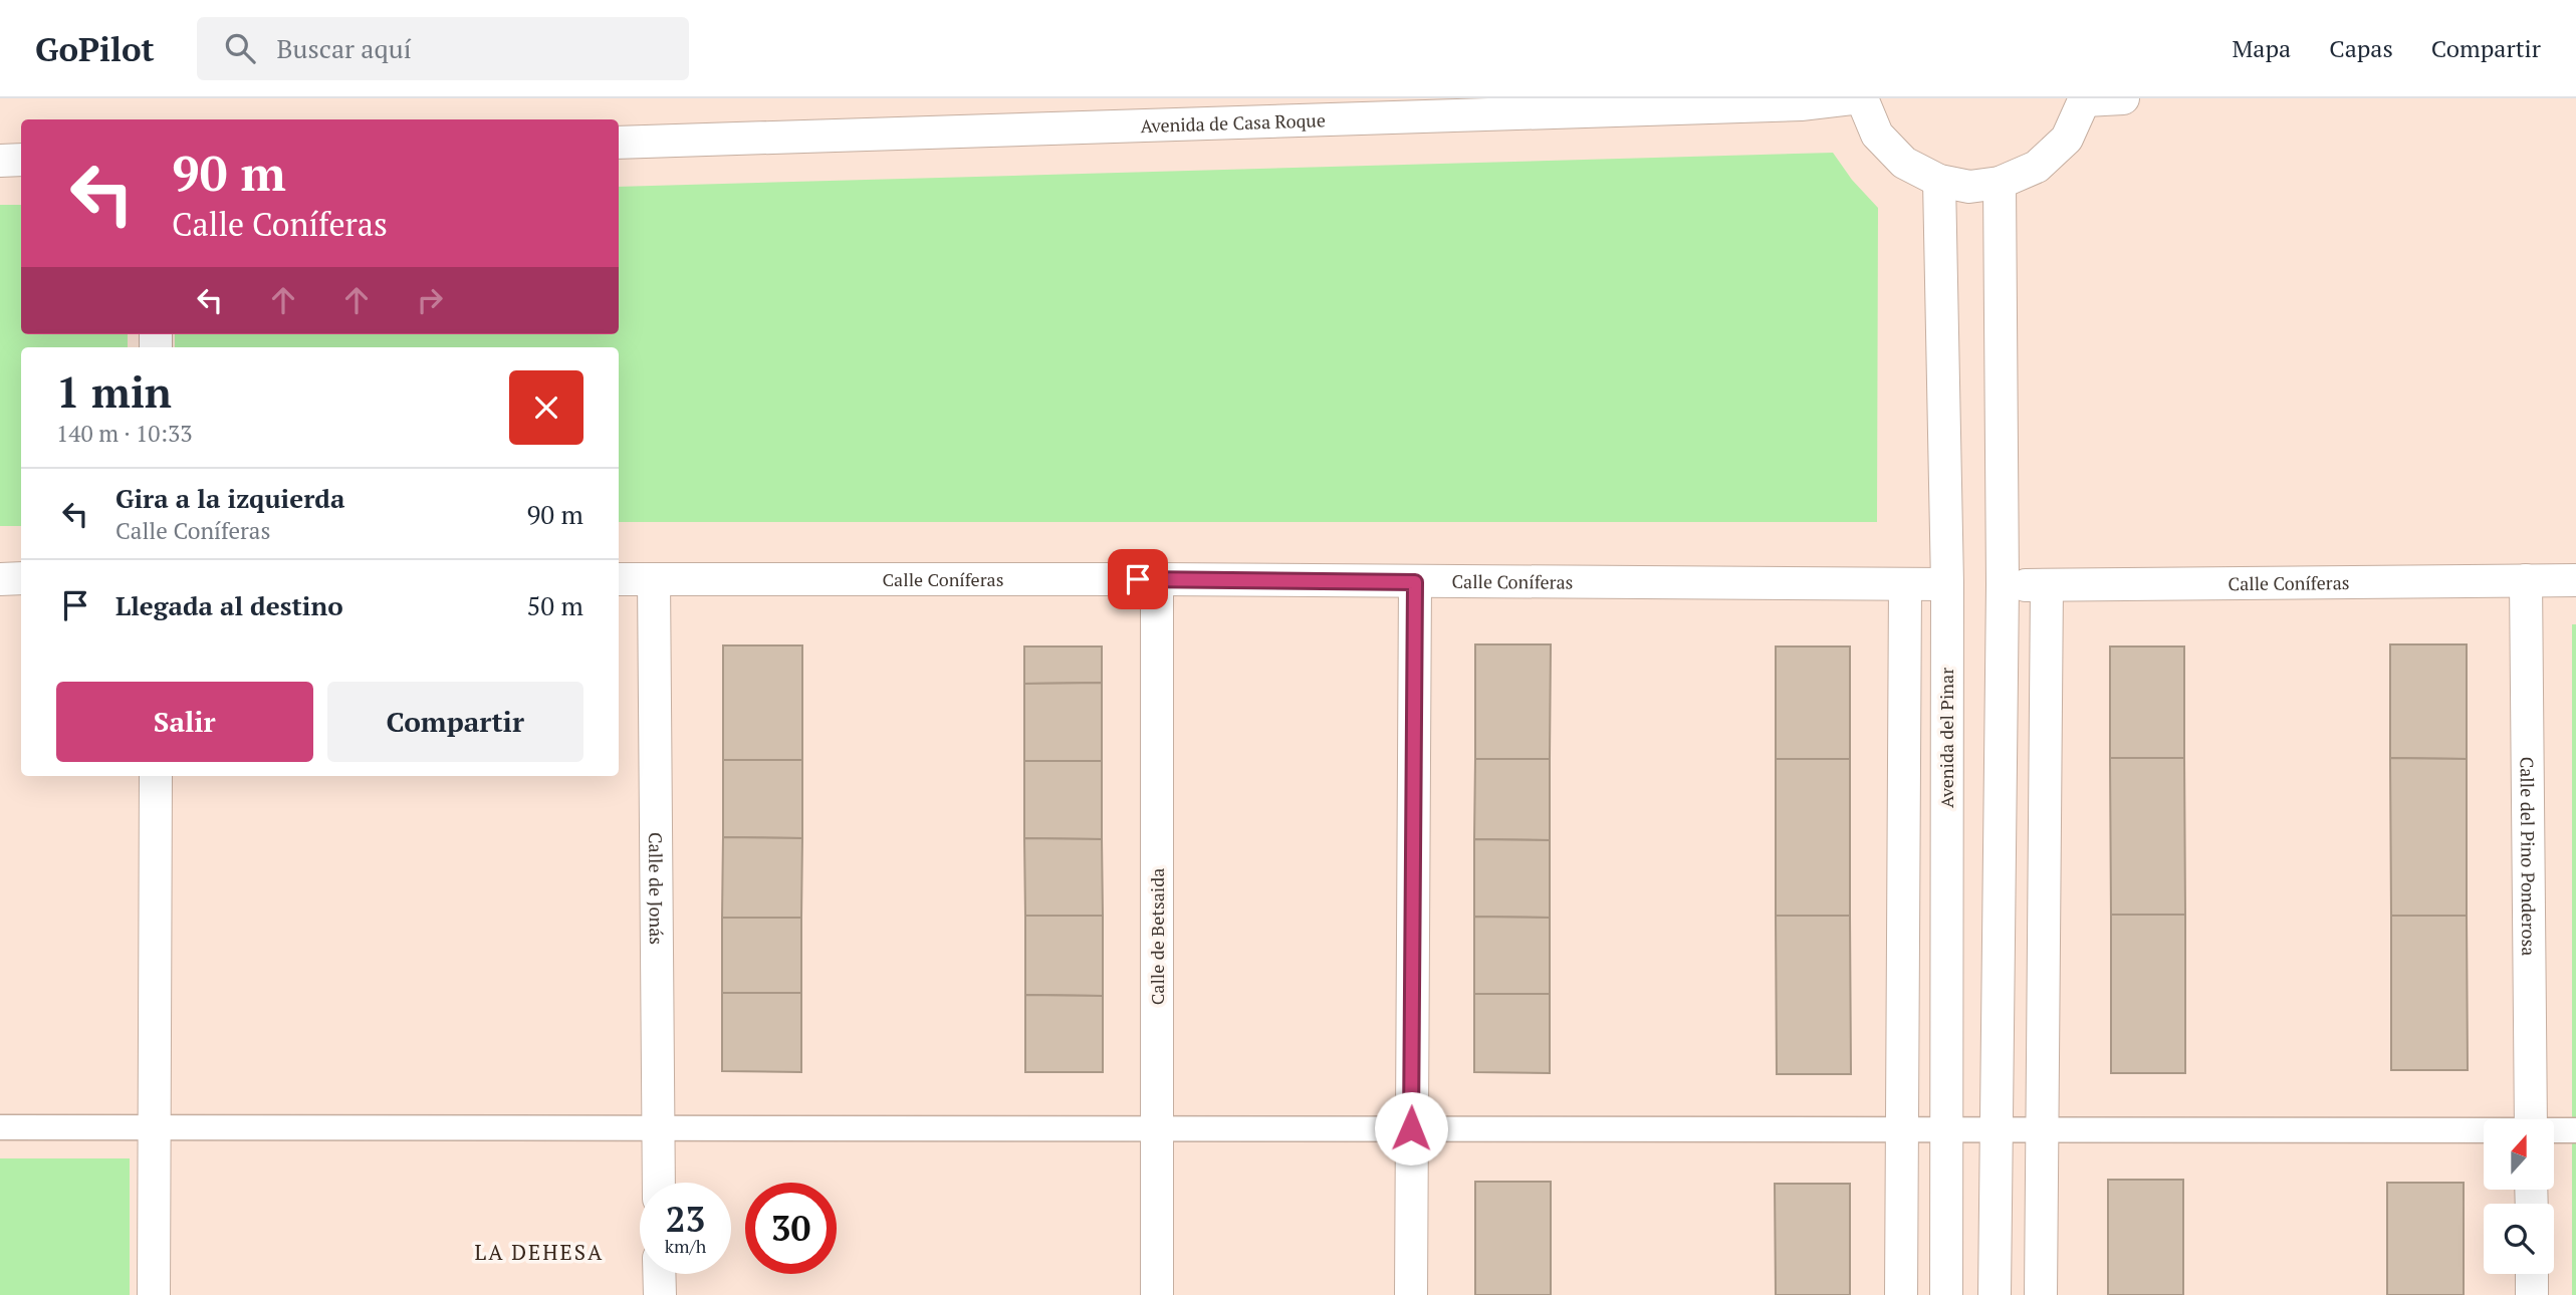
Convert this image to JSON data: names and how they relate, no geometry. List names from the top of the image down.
{
  "streets": {
    "street": [
      "Avenida de Casa Roque",
      "Calle Coníferas",
      "Avenida del Pinar",
      "Calle del Pino Ponderosa",
      "Calle de Jonás",
      "Calle de Betsaida"
    ]
  },
  "crossings": [
    ["Calle Coníferas", "Avenida del Pinar"],
    ["Calle Coníferas", "Calle del Pino Ponderosa"],
    ["Calle Coníferas", "Calle de Jonás"],
    ["Calle Coníferas", "Calle de Betsaida"]
  ],
  "districts": ["LA DEHESA"],
  "north": "top",
  "page": {
    "header": "GoPilot",
    "search": "Buscar aquí",
    "nav": ["Mapa", "Capas", "Compartir"],
    "turn": ["90 m", "Calle Coníferas"],
    "heading": ["1 min", "140 m · 10:33"],
    "list": [
      {
        "name": "Gira a la izquierda",
        "note": "Calle Coníferas",
        "value": "90 m"
      },
      {
        "name": "Llegada al destino",
        "value": "50 m"
      }
    ],
    "buttons": ["Salir", "Compartir"],
    "speed": "23 km/h",
    "limit": "30"
  }
}
